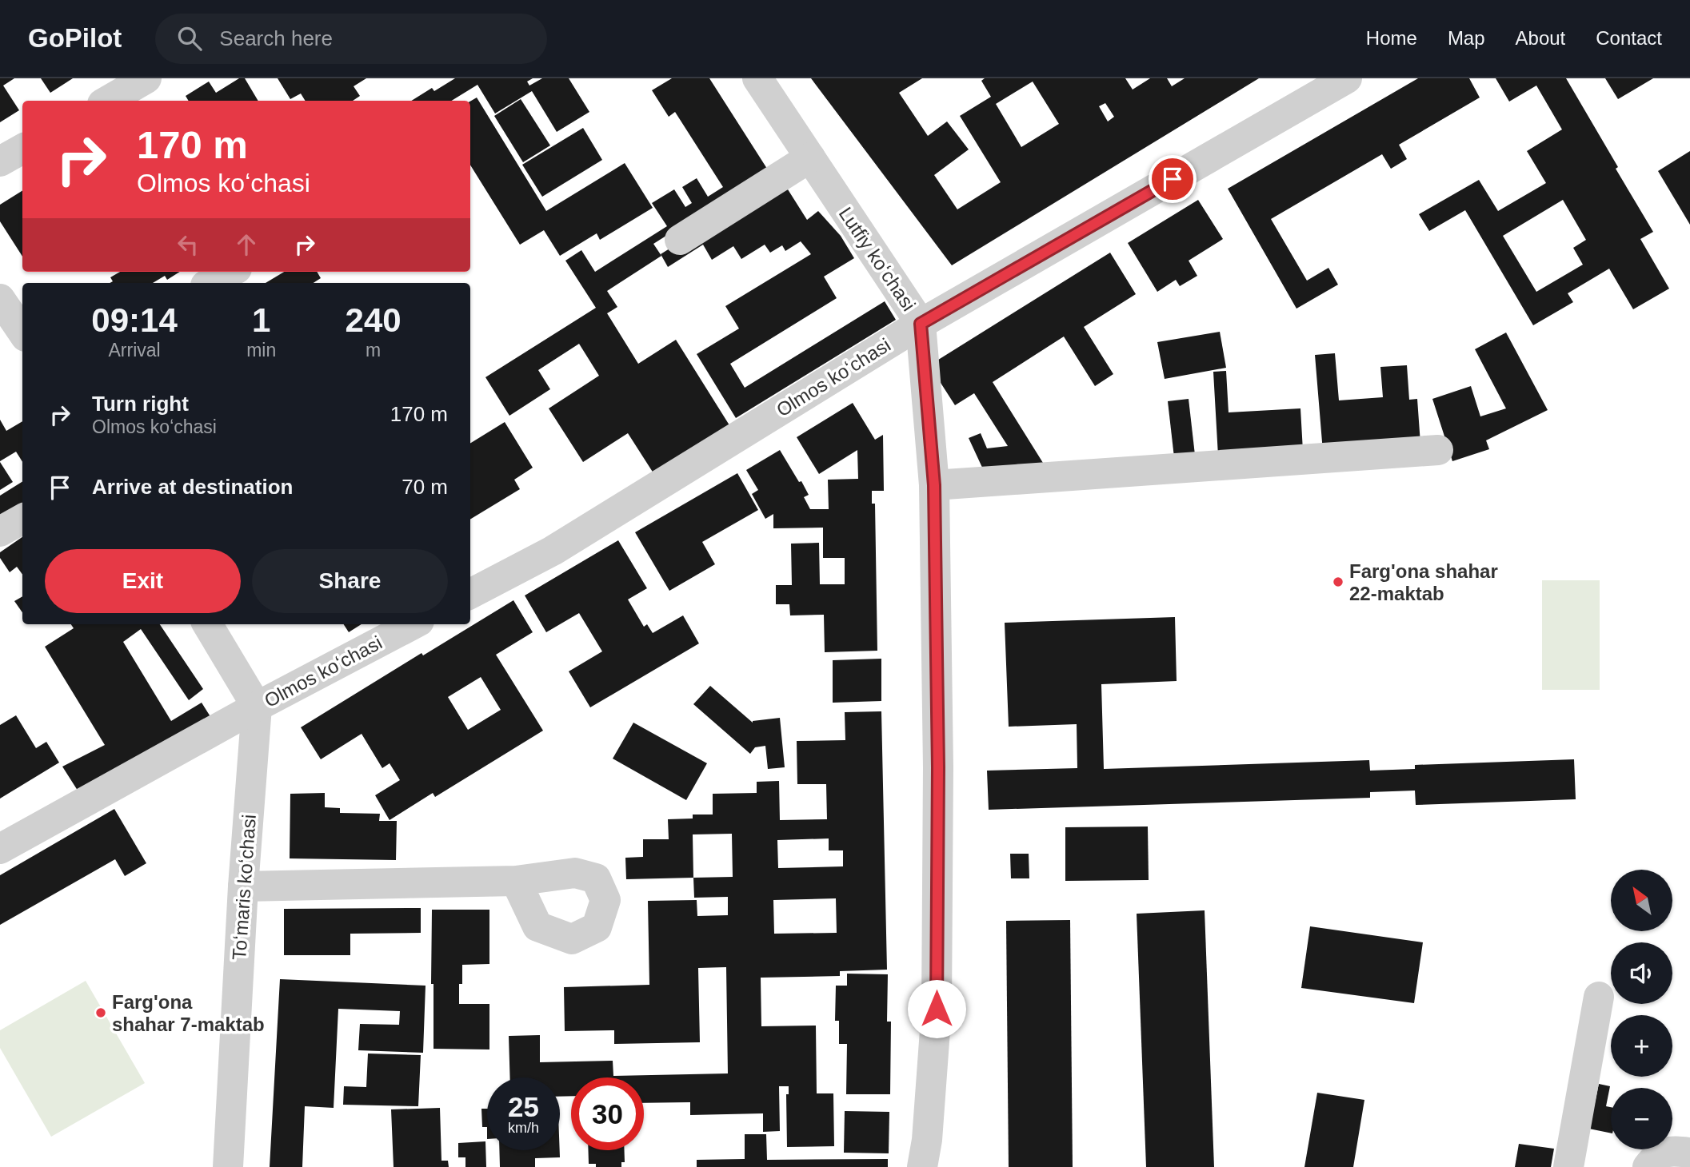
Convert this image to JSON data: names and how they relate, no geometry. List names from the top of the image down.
{
  "streets": {
    "street": ["Lutfiy koʻchasi", "Olmos koʻchasi", "Toʻmaris koʻchasi"]
  },
  "crossings": [
    ["Lutfiy koʻchasi", "Olmos koʻchasi"],
    ["Olmos koʻchasi", "Toʻmaris koʻchasi"]
  ],
  "places": ["Farg'ona shahar 22-maktab", "Farg'ona shahar 7-maktab"],
  "north": "top left",
  "page": {
    "header": "GoPilot",
    "search": "Search here",
    "nav": [
      "Home",
      "Map",
      "About",
      "Contact"
    ],
    "turn": ["170 m", "Olmos koʻchasi"],
    "eta": [
      "09:14",
      "Arrival",
      "1",
      "min",
      "240",
      "m"
    ],
    "list": [
      {
        "name": "Turn right",
        "note": "Olmos koʻchasi",
        "value": "170 m"
      },
      {
        "name": "Arrive at destination",
        "value": "70 m"
      }
    ],
    "buttons": ["Exit", "Share"],
    "map_buttons": ["+", "−"],
    "speed": "25 km/h",
    "limit": "30"
  }
}
